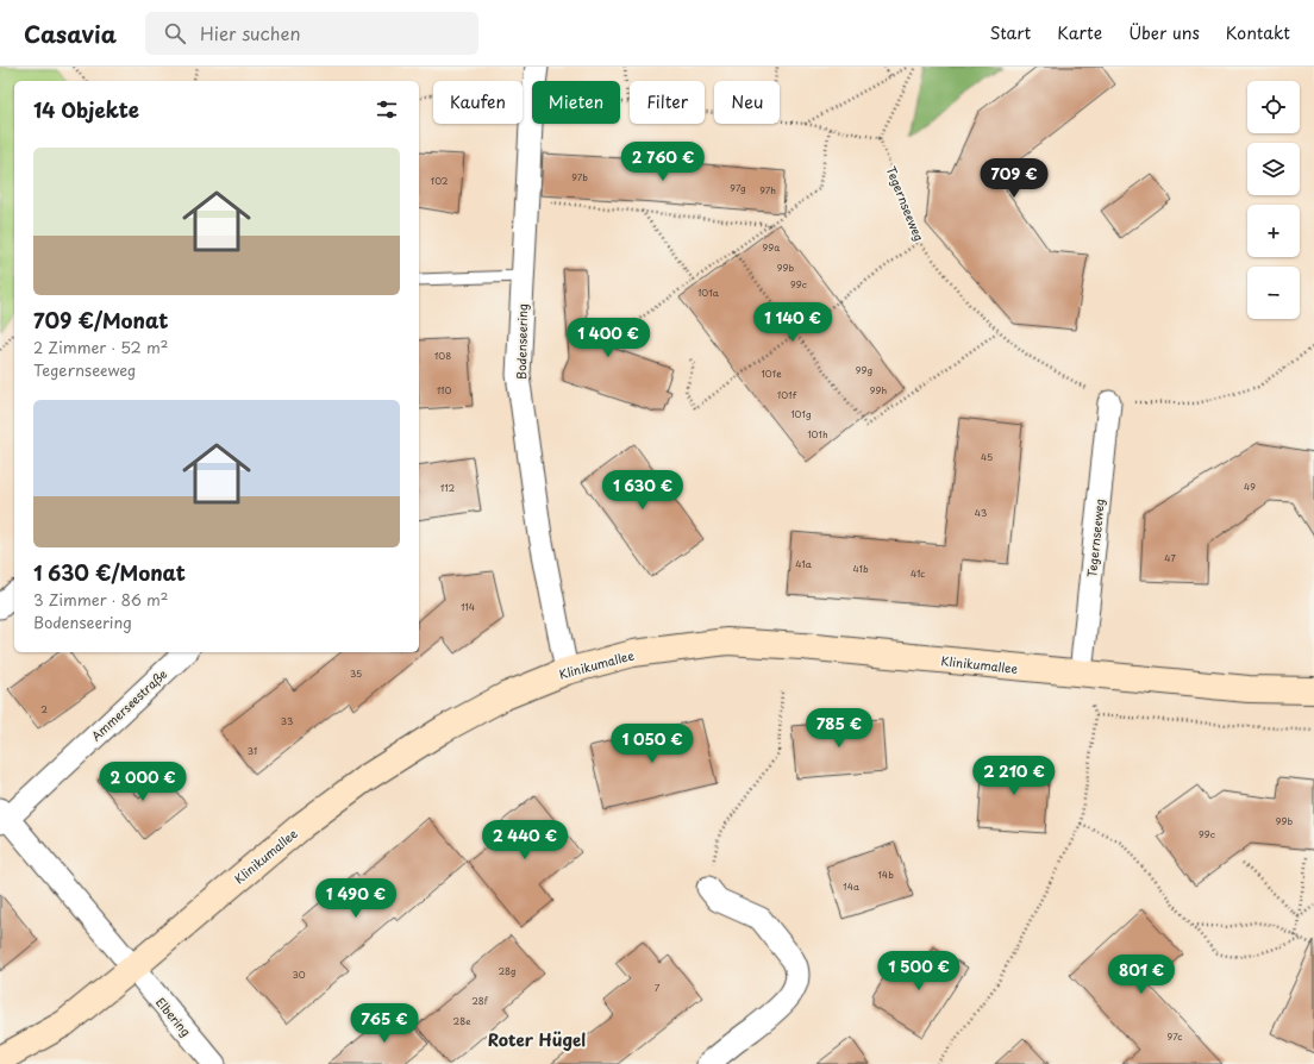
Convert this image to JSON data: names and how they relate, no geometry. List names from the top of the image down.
{
  "streets": {
    "street": [
      "Tegernseeweg",
      "Bodenseering",
      "Klinikumallee",
      "Ammerseestraße",
      "Elbering"
    ]
  },
  "crossings": [
    ["Tegernseeweg", "Klinikumallee"],
    ["Bodenseering", "Klinikumallee"],
    ["Klinikumallee", "Ammerseestraße"],
    ["Klinikumallee", "Elbering"],
    ["Ammerseestraße", "Elbering"]
  ],
  "districts": ["Roter Hügel"],
  "house_numbers": [
    "97b",
    "102",
    "97g",
    "97h",
    "99a",
    "99b",
    "99c",
    "101a",
    "108",
    "99g",
    "101e",
    "110",
    "99h",
    "101f",
    "101g",
    "101h",
    "45",
    "49",
    "112",
    "43",
    "47",
    "41a",
    "41b",
    "41c",
    "114",
    "35",
    "2",
    "33",
    "31",
    "99b",
    "99c",
    "14b",
    "14a",
    "28g",
    "30",
    "7",
    "28f",
    "28e",
    "97c"
  ],
  "page": {
    "header": "Casavia",
    "search": "Hier suchen",
    "nav": [
      "Start",
      "Karte",
      "Über uns",
      "Kontakt"
    ],
    "map_buttons": ["+", "−"],
    "chip": [
      "Kaufen",
      "Mieten",
      "Filter",
      "Neu"
    ],
    "heading": "14 Objekte",
    "list": [
      {
        "name": "709 €/Monat",
        "note": "2 Zimmer · 52 m² · Tegernseeweg"
      },
      {
        "name": "1 630 €/Monat",
        "note": "3 Zimmer · 86 m² · Bodenseering"
      }
    ],
    "price": [
      "2 760 €",
      "709 €",
      "1 140 €",
      "1 400 €",
      "1 630 €",
      "785 €",
      "1 050 €",
      "2 210 €",
      "2 000 €",
      "2 440 €",
      "1 490 €",
      "1 500 €",
      "801 €",
      "765 €"
    ]
  }
}
